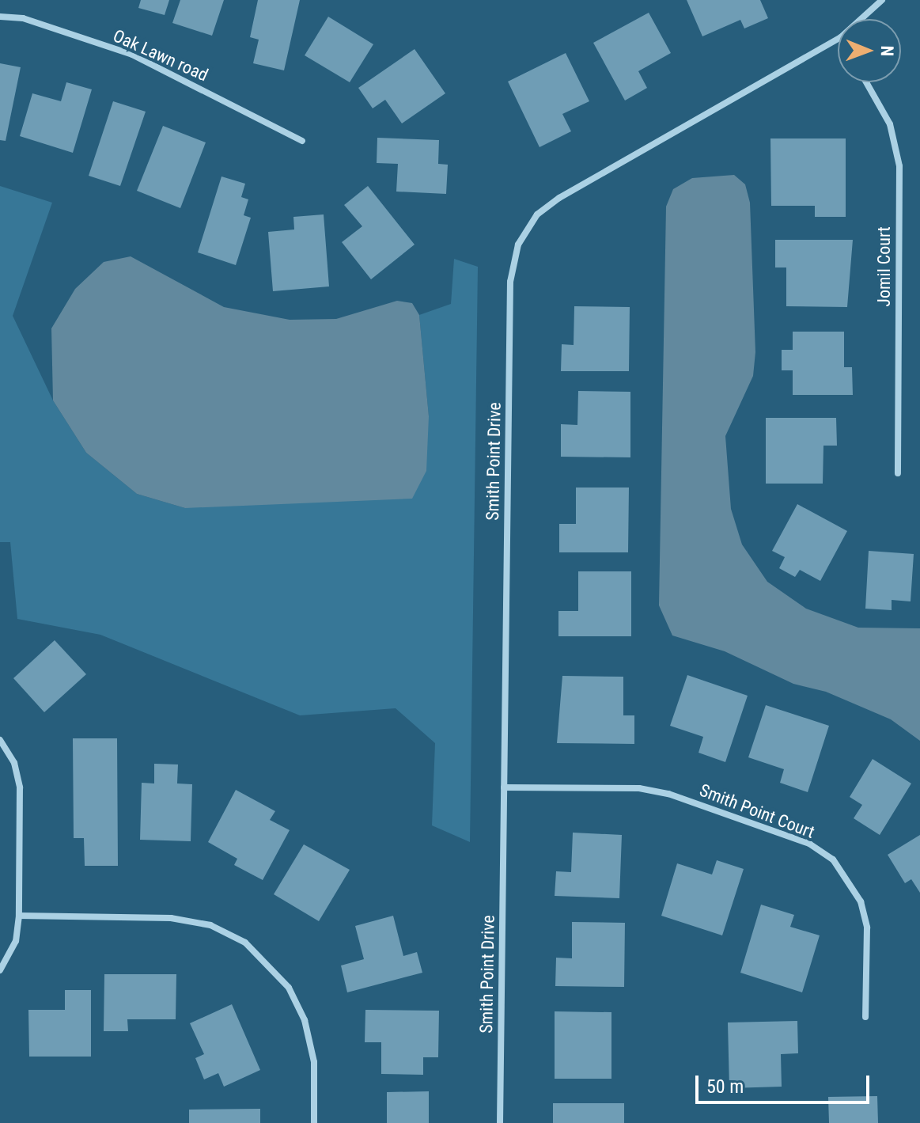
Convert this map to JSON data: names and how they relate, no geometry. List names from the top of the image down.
{
  "streets": {
    "street": [
      "Oak Lawn road",
      "Jomil Court",
      "Smith Point Drive",
      "Smith Point Court"
    ]
  },
  "crossings": [
    ["Smith Point Drive", "Smith Point Court"]
  ],
  "scale_bar": "50 m",
  "north": "right"
}
